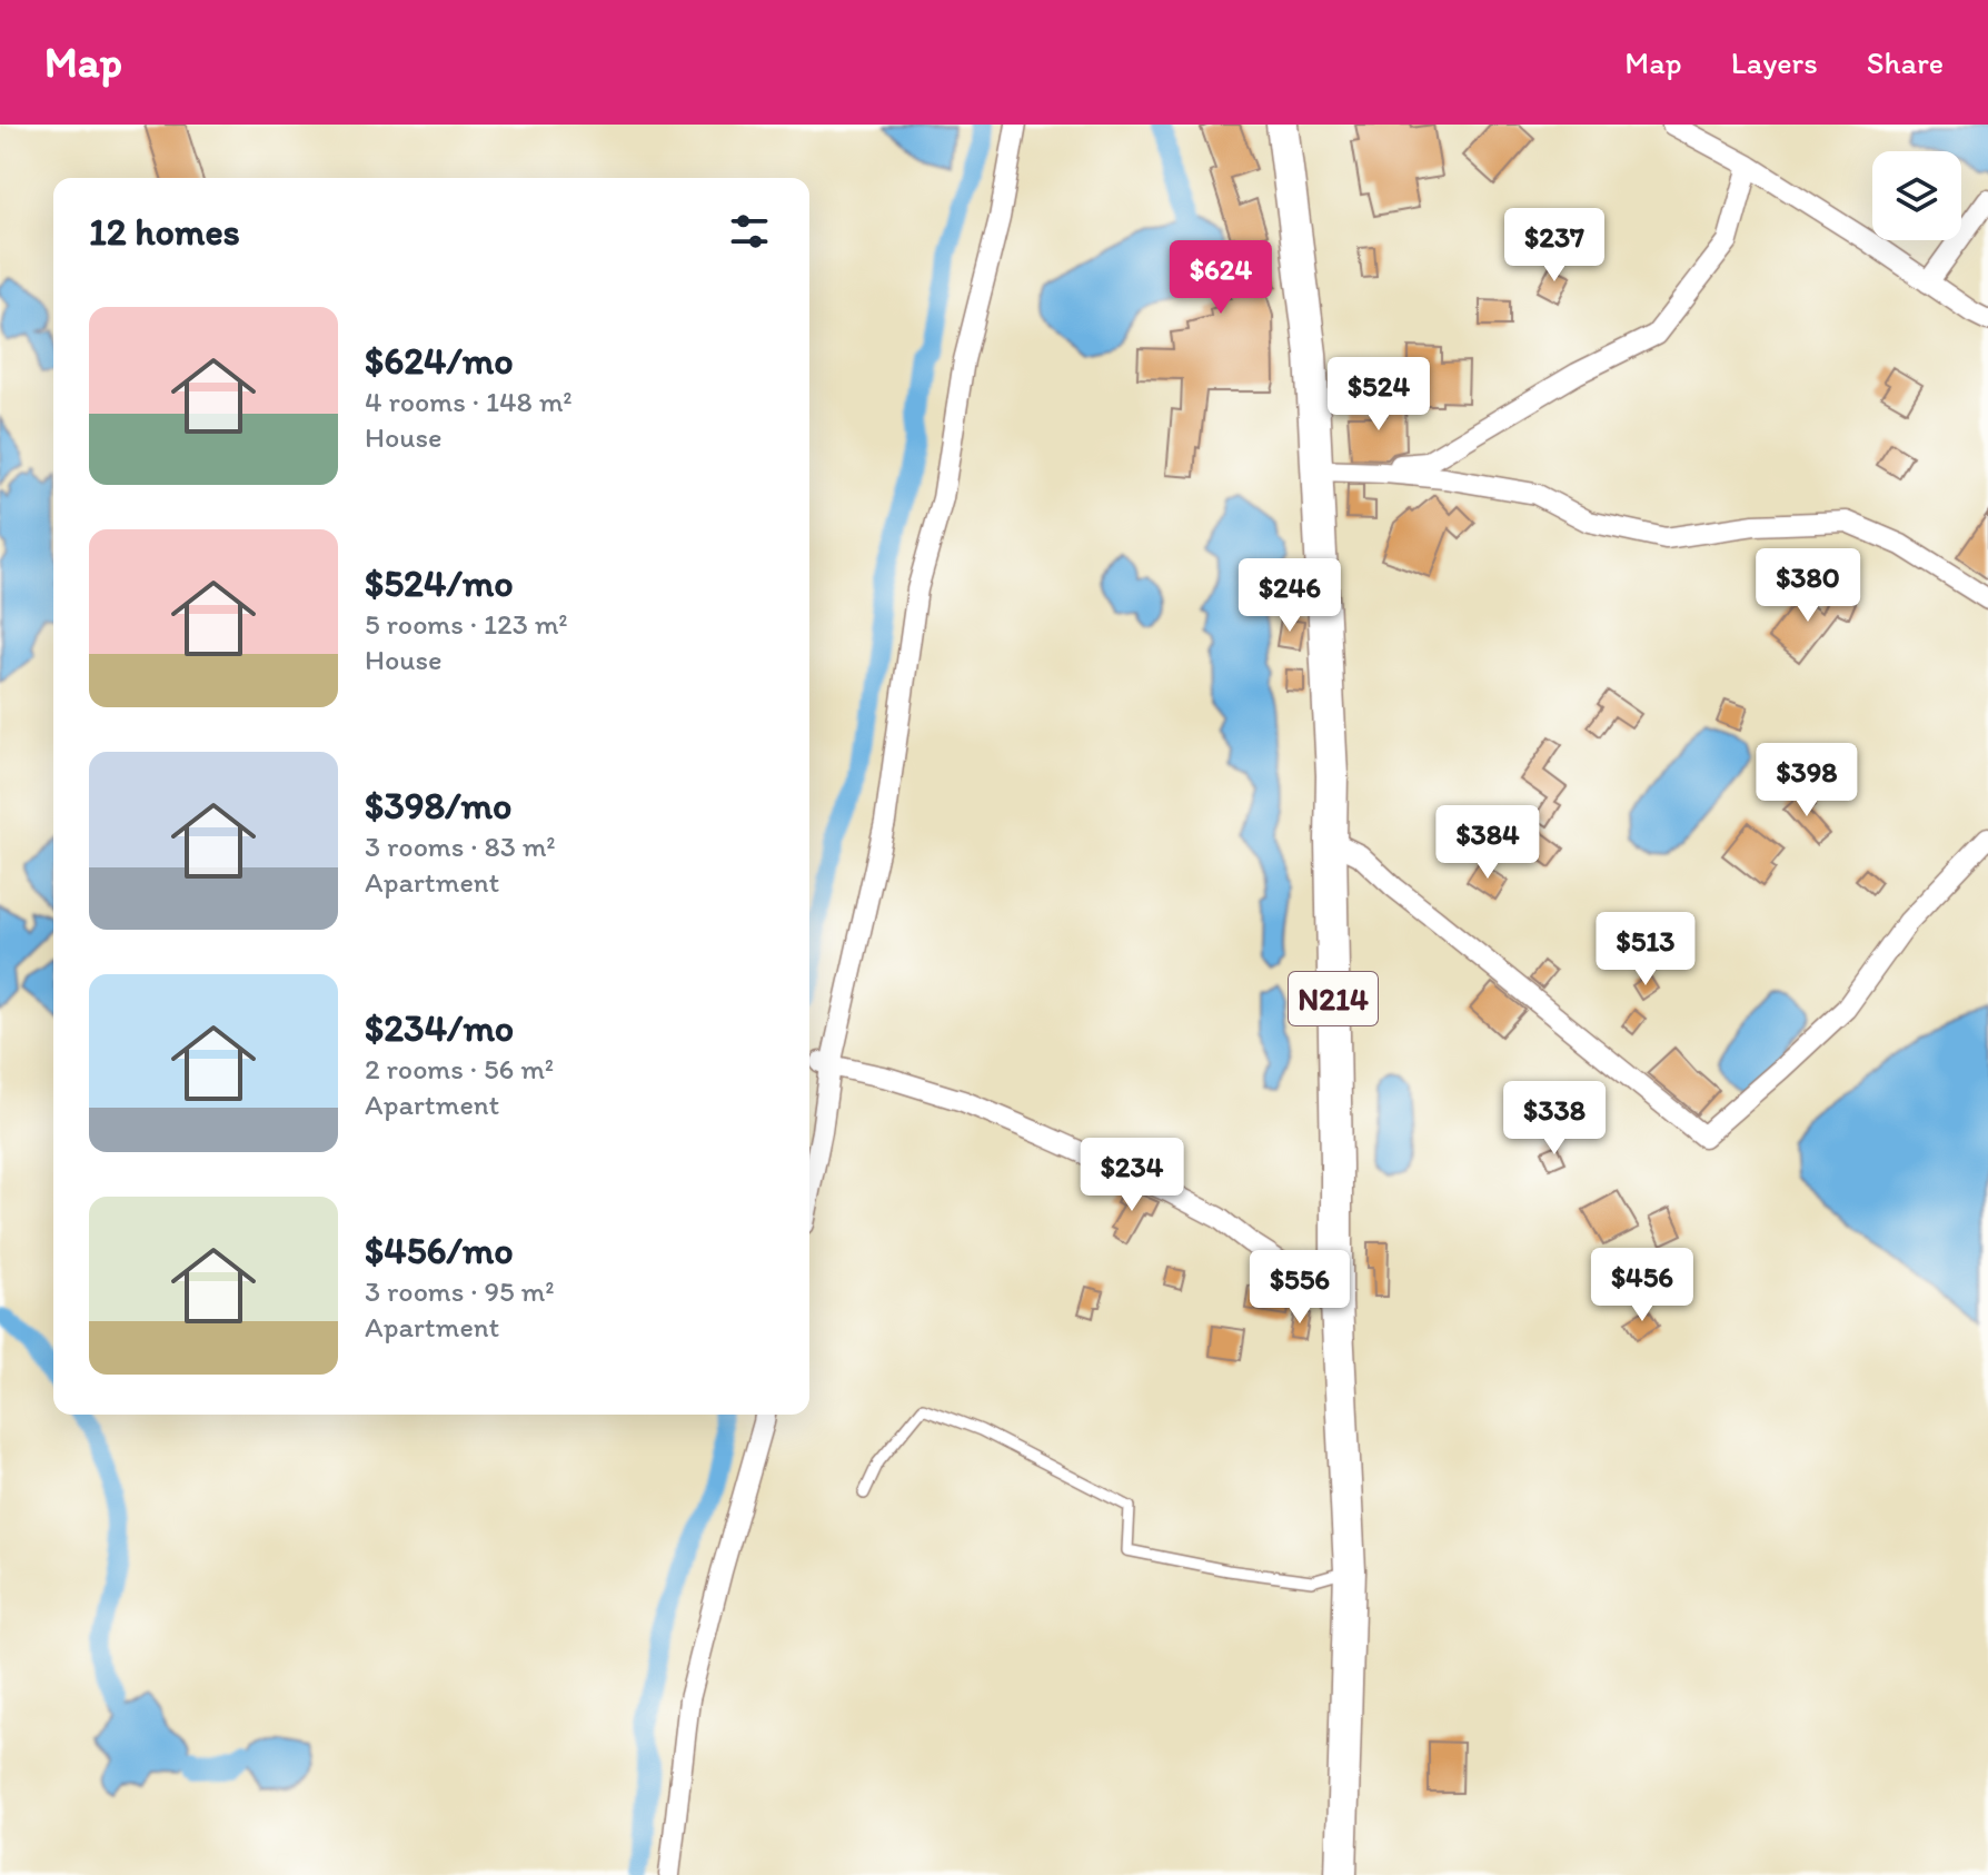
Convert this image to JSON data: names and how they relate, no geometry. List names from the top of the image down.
{
  "streets": {
    "highway": ["N214"]
  },
  "page": {
    "header": "Map",
    "nav": ["Map", "Layers", "Share"],
    "heading": "12 homes",
    "price": [
      "$237",
      "$624",
      "$524",
      "$380",
      "$246",
      "$398",
      "$384",
      "$513",
      "$338",
      "$234",
      "$456",
      "$556"
    ],
    "list": [
      {
        "name": "$624/mo",
        "note": "4 rooms · 148 m² · House"
      },
      {
        "name": "$524/mo",
        "note": "5 rooms · 123 m² · House"
      },
      {
        "name": "$398/mo",
        "note": "3 rooms · 83 m² · Apartment"
      },
      {
        "name": "$234/mo",
        "note": "2 rooms · 56 m² · Apartment"
      },
      {
        "name": "$456/mo",
        "note": "3 rooms · 95 m² · Apartment"
      }
    ]
  }
}
